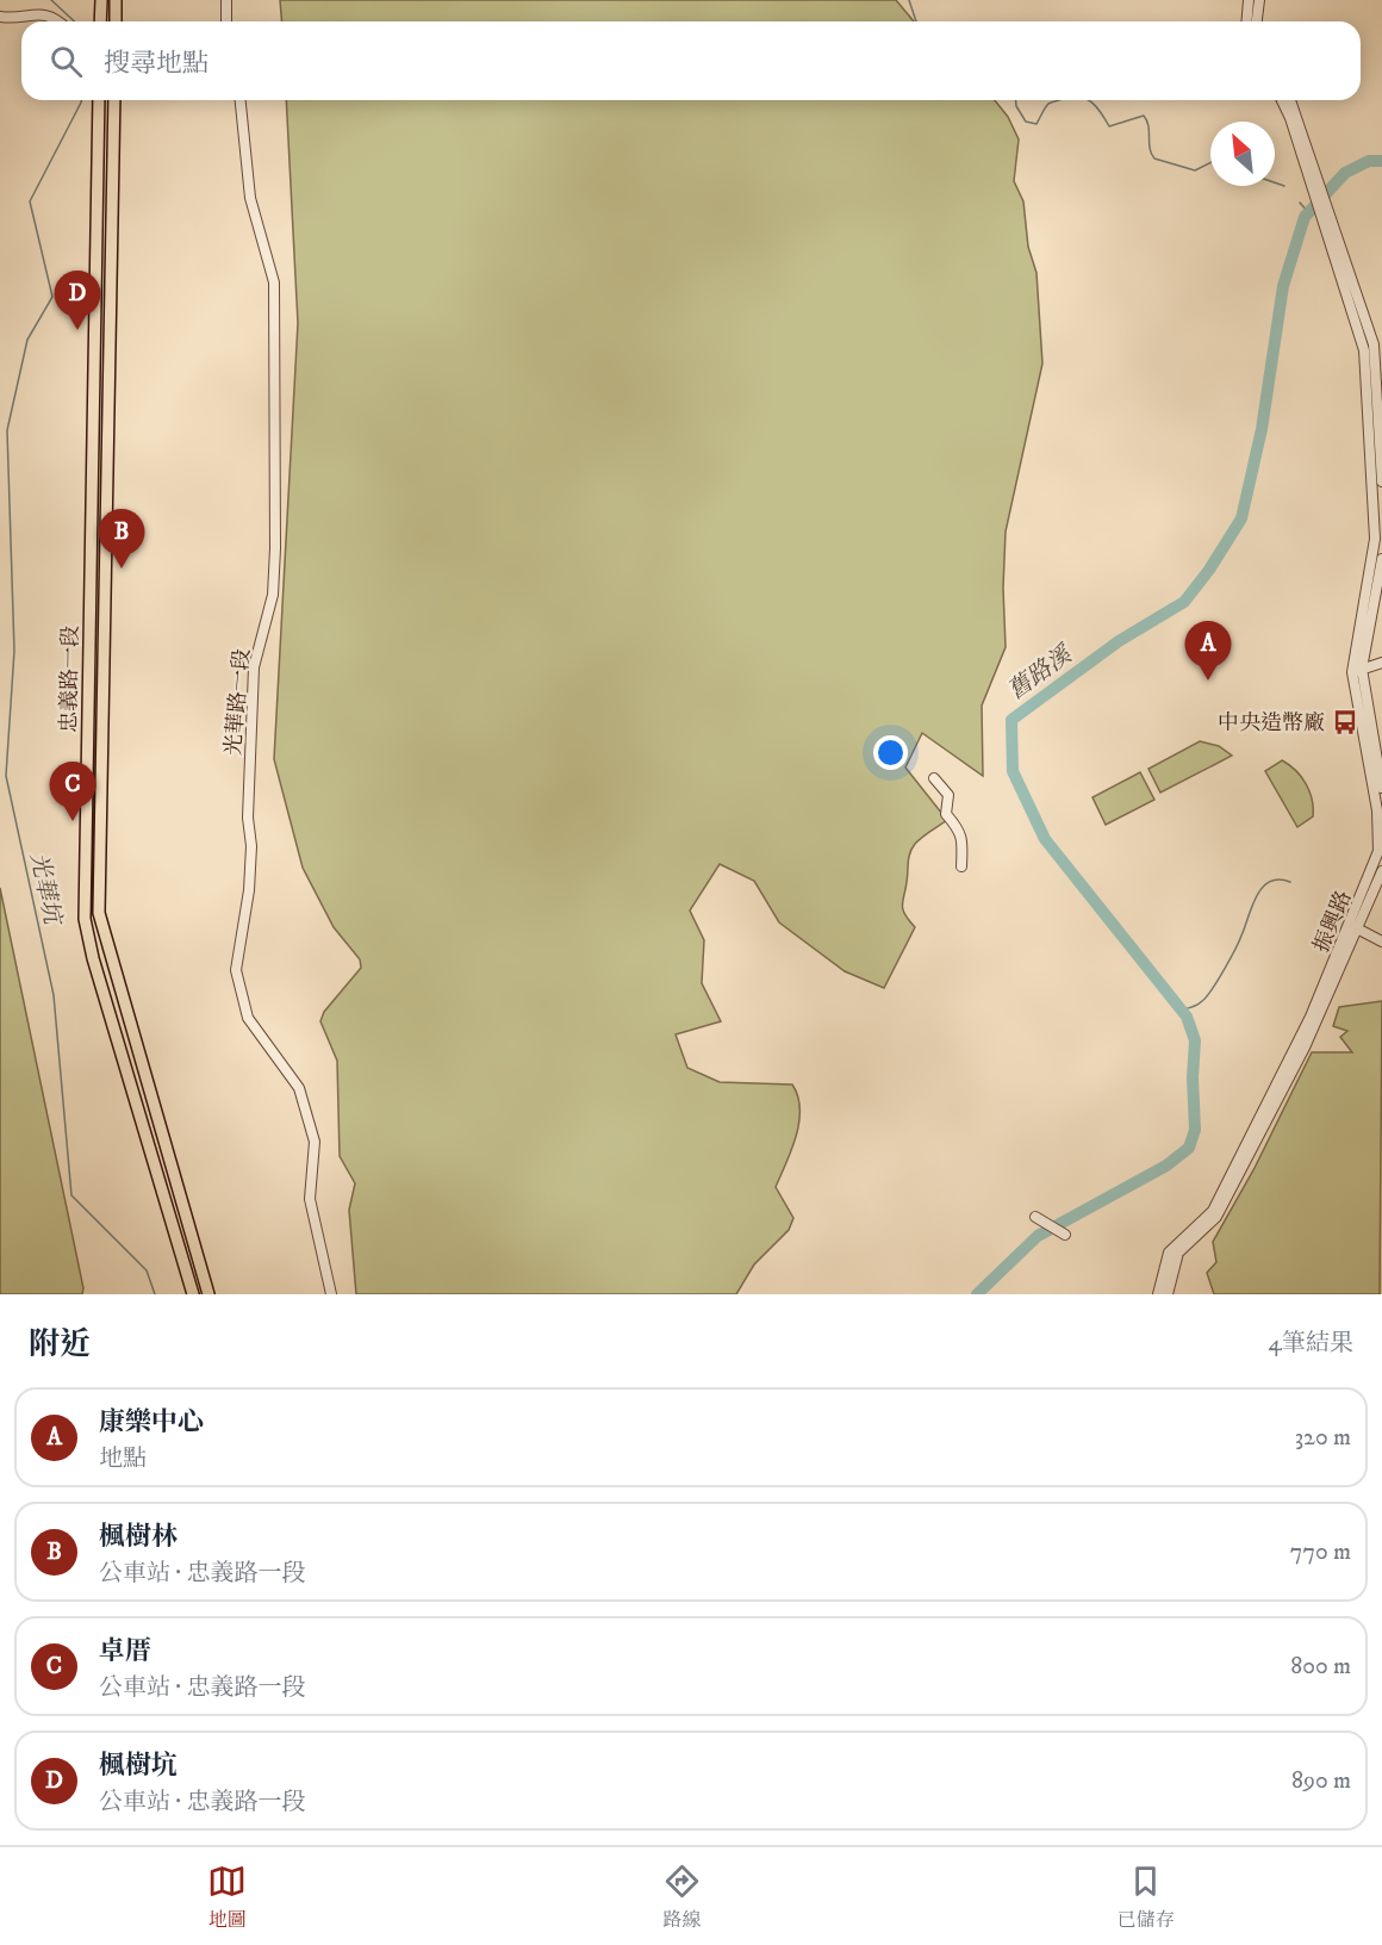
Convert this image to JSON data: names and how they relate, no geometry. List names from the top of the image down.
{
  "streets": {
    "main road": ["忠義路一段"],
    "street": ["光華路一段", "振興路"]
  },
  "water": ["舊路溪", "光華坑"],
  "places": {
    "bus stop": ["中央造幣廠"]
  },
  "north": "top left",
  "page": {
    "search": "搜尋地點",
    "pins": [
      "D",
      "B",
      "A",
      "C"
    ],
    "heading": ["附近", "4筆結果"],
    "list": [
      {
        "mark": "A",
        "name": "康樂中心",
        "note": "地點",
        "value": "320 m"
      },
      {
        "mark": "B",
        "name": "楓樹林",
        "note": "公車站 · 忠義路一段",
        "value": "770 m"
      },
      {
        "mark": "C",
        "name": "卓厝",
        "note": "公車站 · 忠義路一段",
        "value": "800 m"
      },
      {
        "mark": "D",
        "name": "楓樹坑",
        "note": "公車站 · 忠義路一段",
        "value": "890 m"
      }
    ],
    "nav": ["地圖", "路線", "已儲存"]
  }
}
